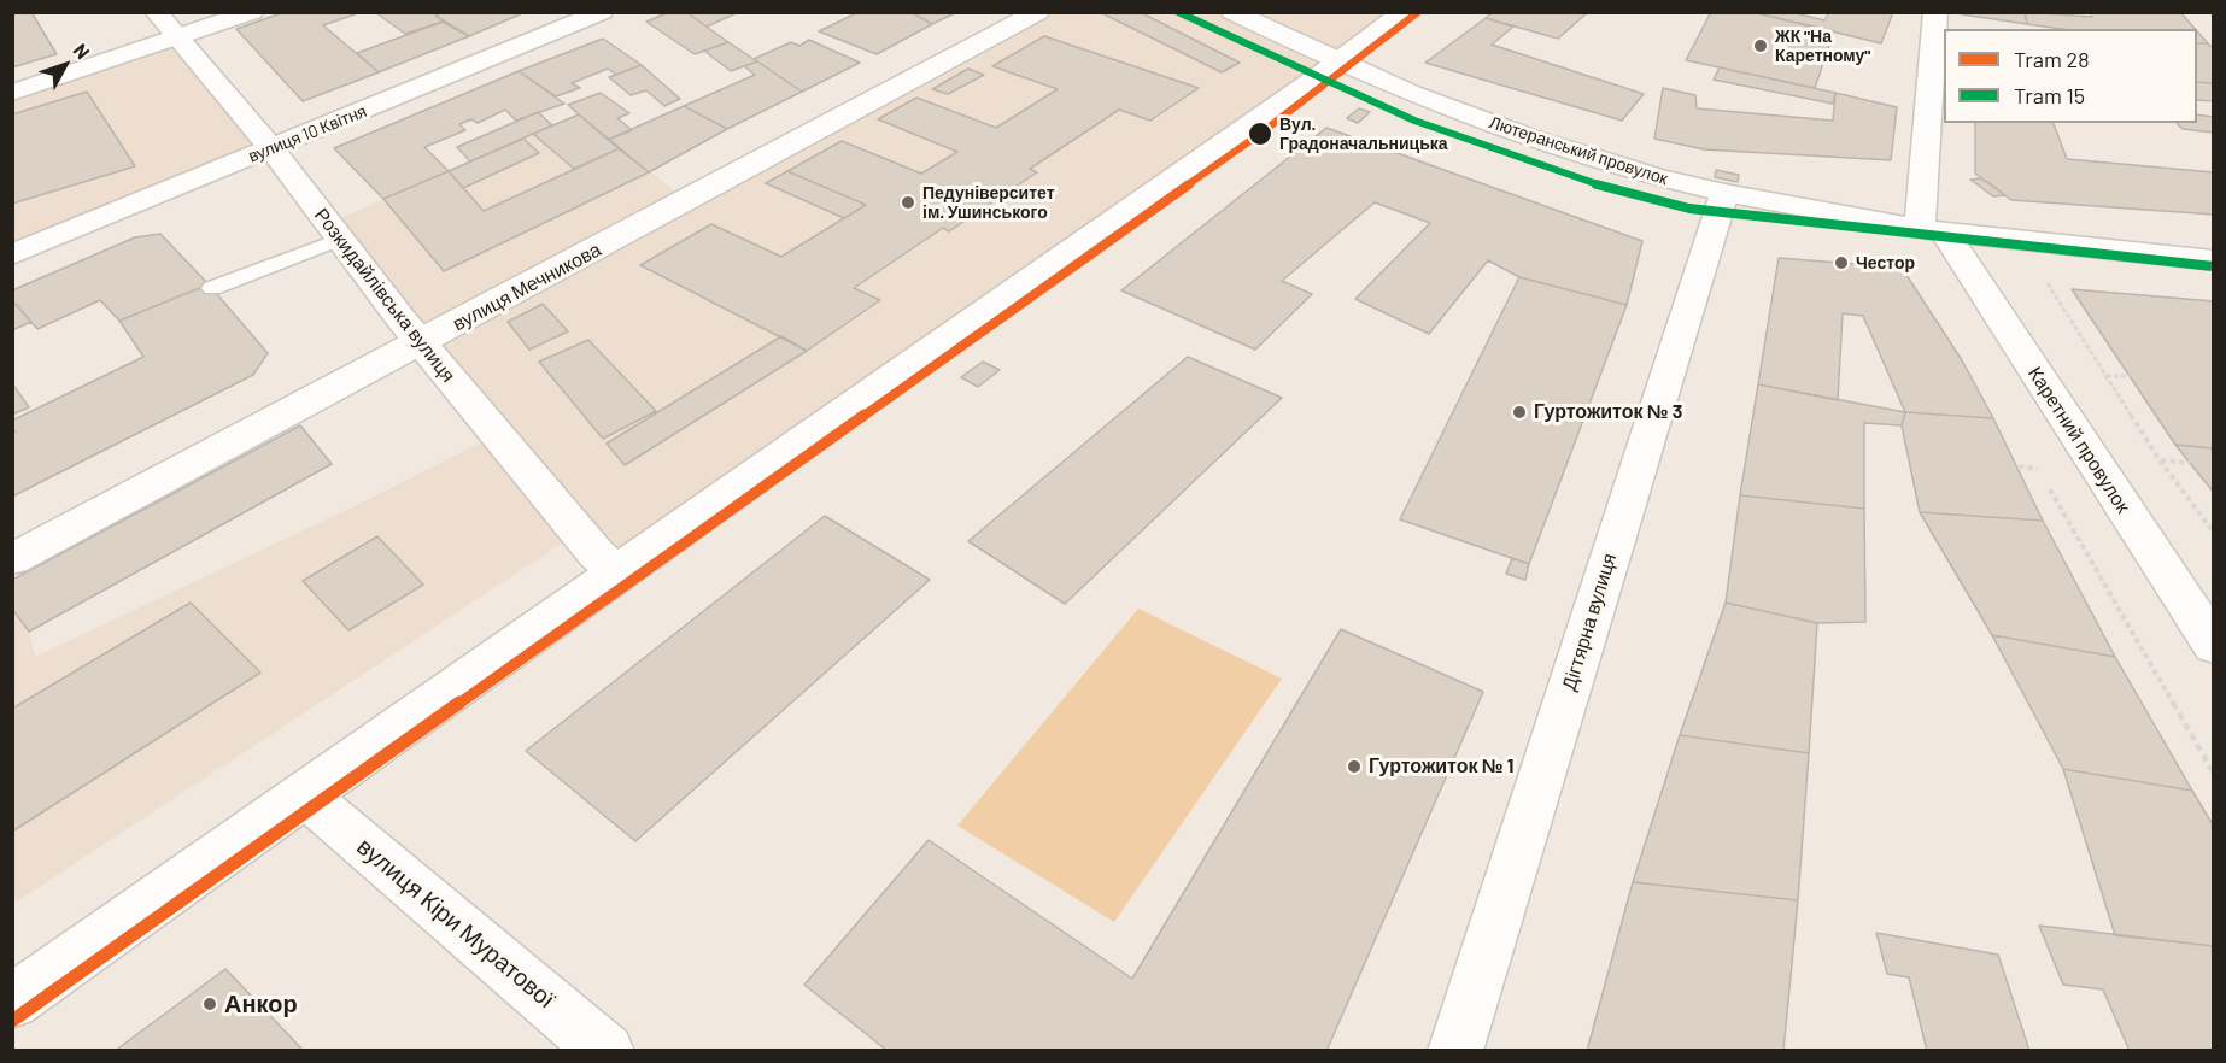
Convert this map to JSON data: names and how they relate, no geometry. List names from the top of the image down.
{
  "streets": {
    "street": [
      "вулиця 10 Квітня",
      "Лютеранський провулок",
      "вулиця Мечникова",
      "Розкидайлівська вулиця",
      "Каретний провулок",
      "Дігтярна вулиця",
      "вулиця Кіри Муратової"
    ]
  },
  "crossings": [
    ["вулиця 10 Квітня", "Розкидайлівська вулиця"],
    ["Лютеранський провулок", "Каретний провулок"],
    ["Лютеранський провулок", "Дігтярна вулиця"],
    ["вулиця Мечникова", "Розкидайлівська вулиця"]
  ],
  "places": [
    "ЖК \"На Каретному\"",
    "Вул. Градоначальницька",
    "Педуніверситет ім. Ушинського",
    "Честор",
    "Гуртожиток № 3",
    "Гуртожиток № 1",
    "Анкор"
  ],
  "lines": ["tram line 28", "tram line 15"],
  "legend": ["Tram 28", "Tram 15"],
  "north": "top right"
}
